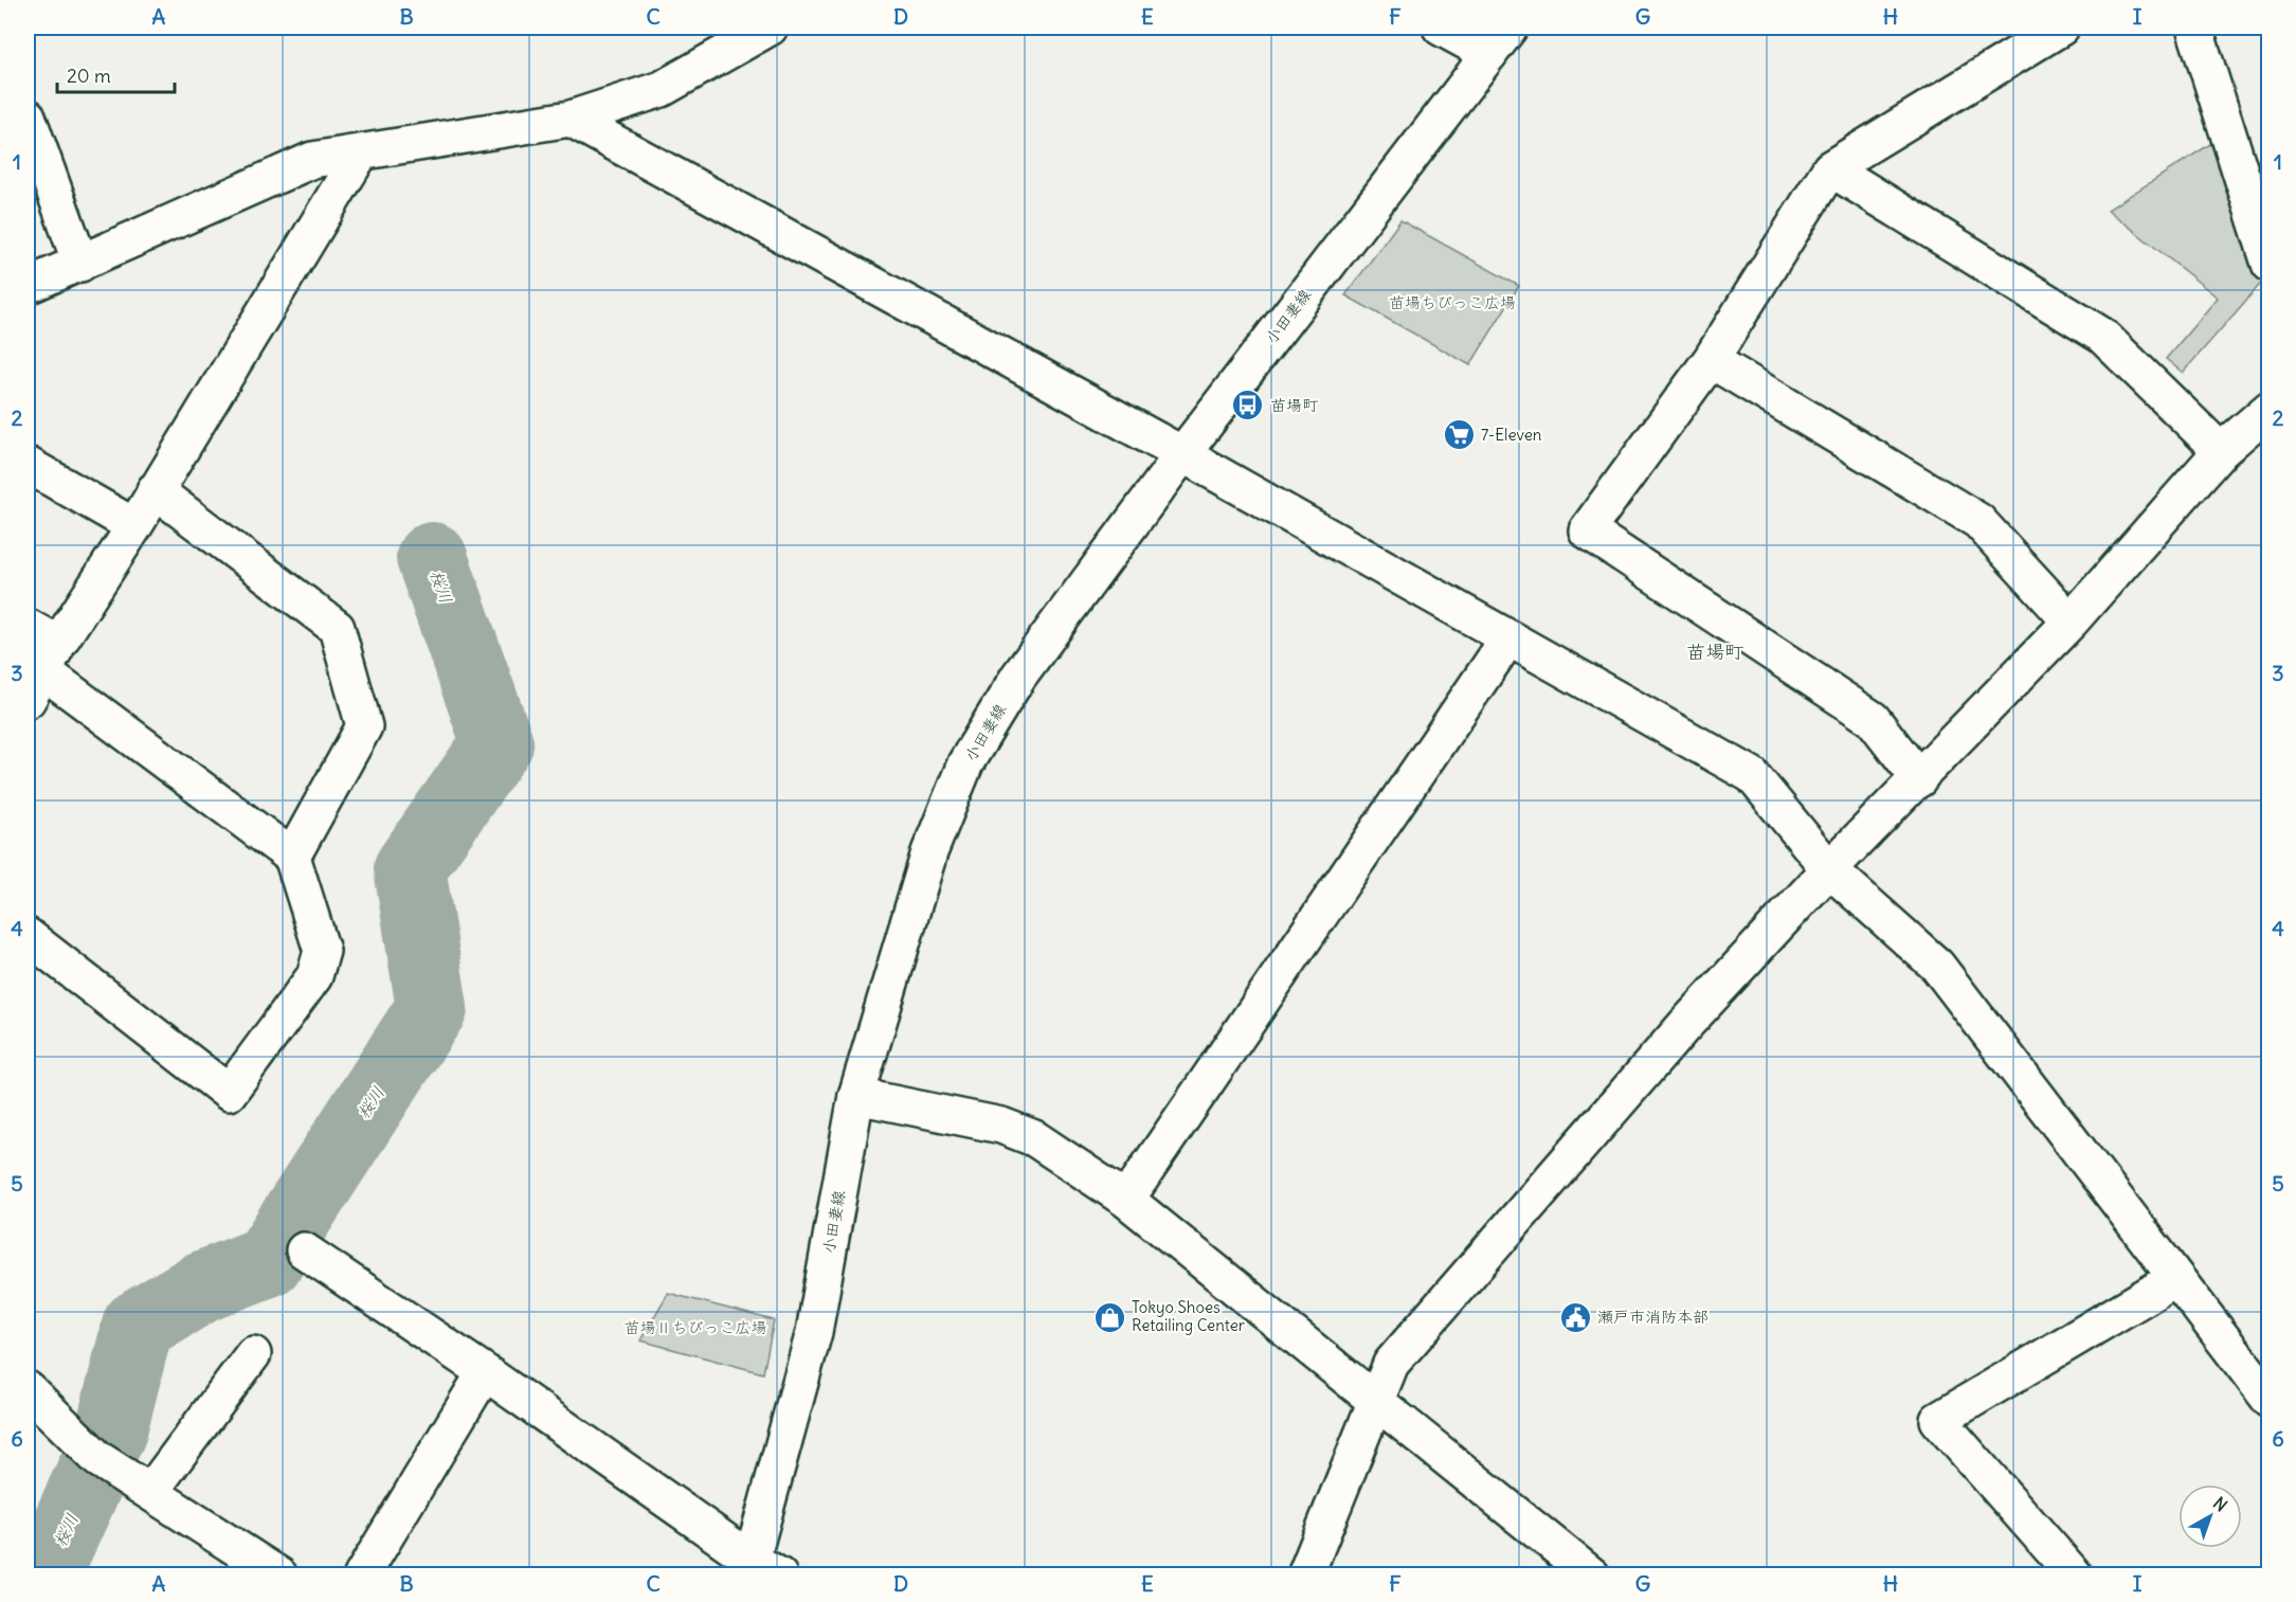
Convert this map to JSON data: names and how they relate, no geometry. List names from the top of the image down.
{
  "streets": {
    "street": ["小田妻線"]
  },
  "districts": ["苗場町"],
  "water": ["桜川"],
  "parks": ["苗場ちびっこ広場", "苗場Ⅱちびっこ広場"],
  "places": {
    "bus stop": ["苗場町"],
    "supermarket": ["7-Eleven"],
    "shop": ["Tokyo Shoes Retailing Center"],
    "public building": ["瀬戸市消防本部"]
  },
  "scale_bar": "20 m",
  "north": "top right",
  "grid": {
    "columns": [
      "A",
      "B",
      "C",
      "D",
      "E",
      "F",
      "G",
      "H",
      "I"
    ],
    "rows": [
      "1",
      "2",
      "3",
      "4",
      "5",
      "6"
    ]
  }
}
